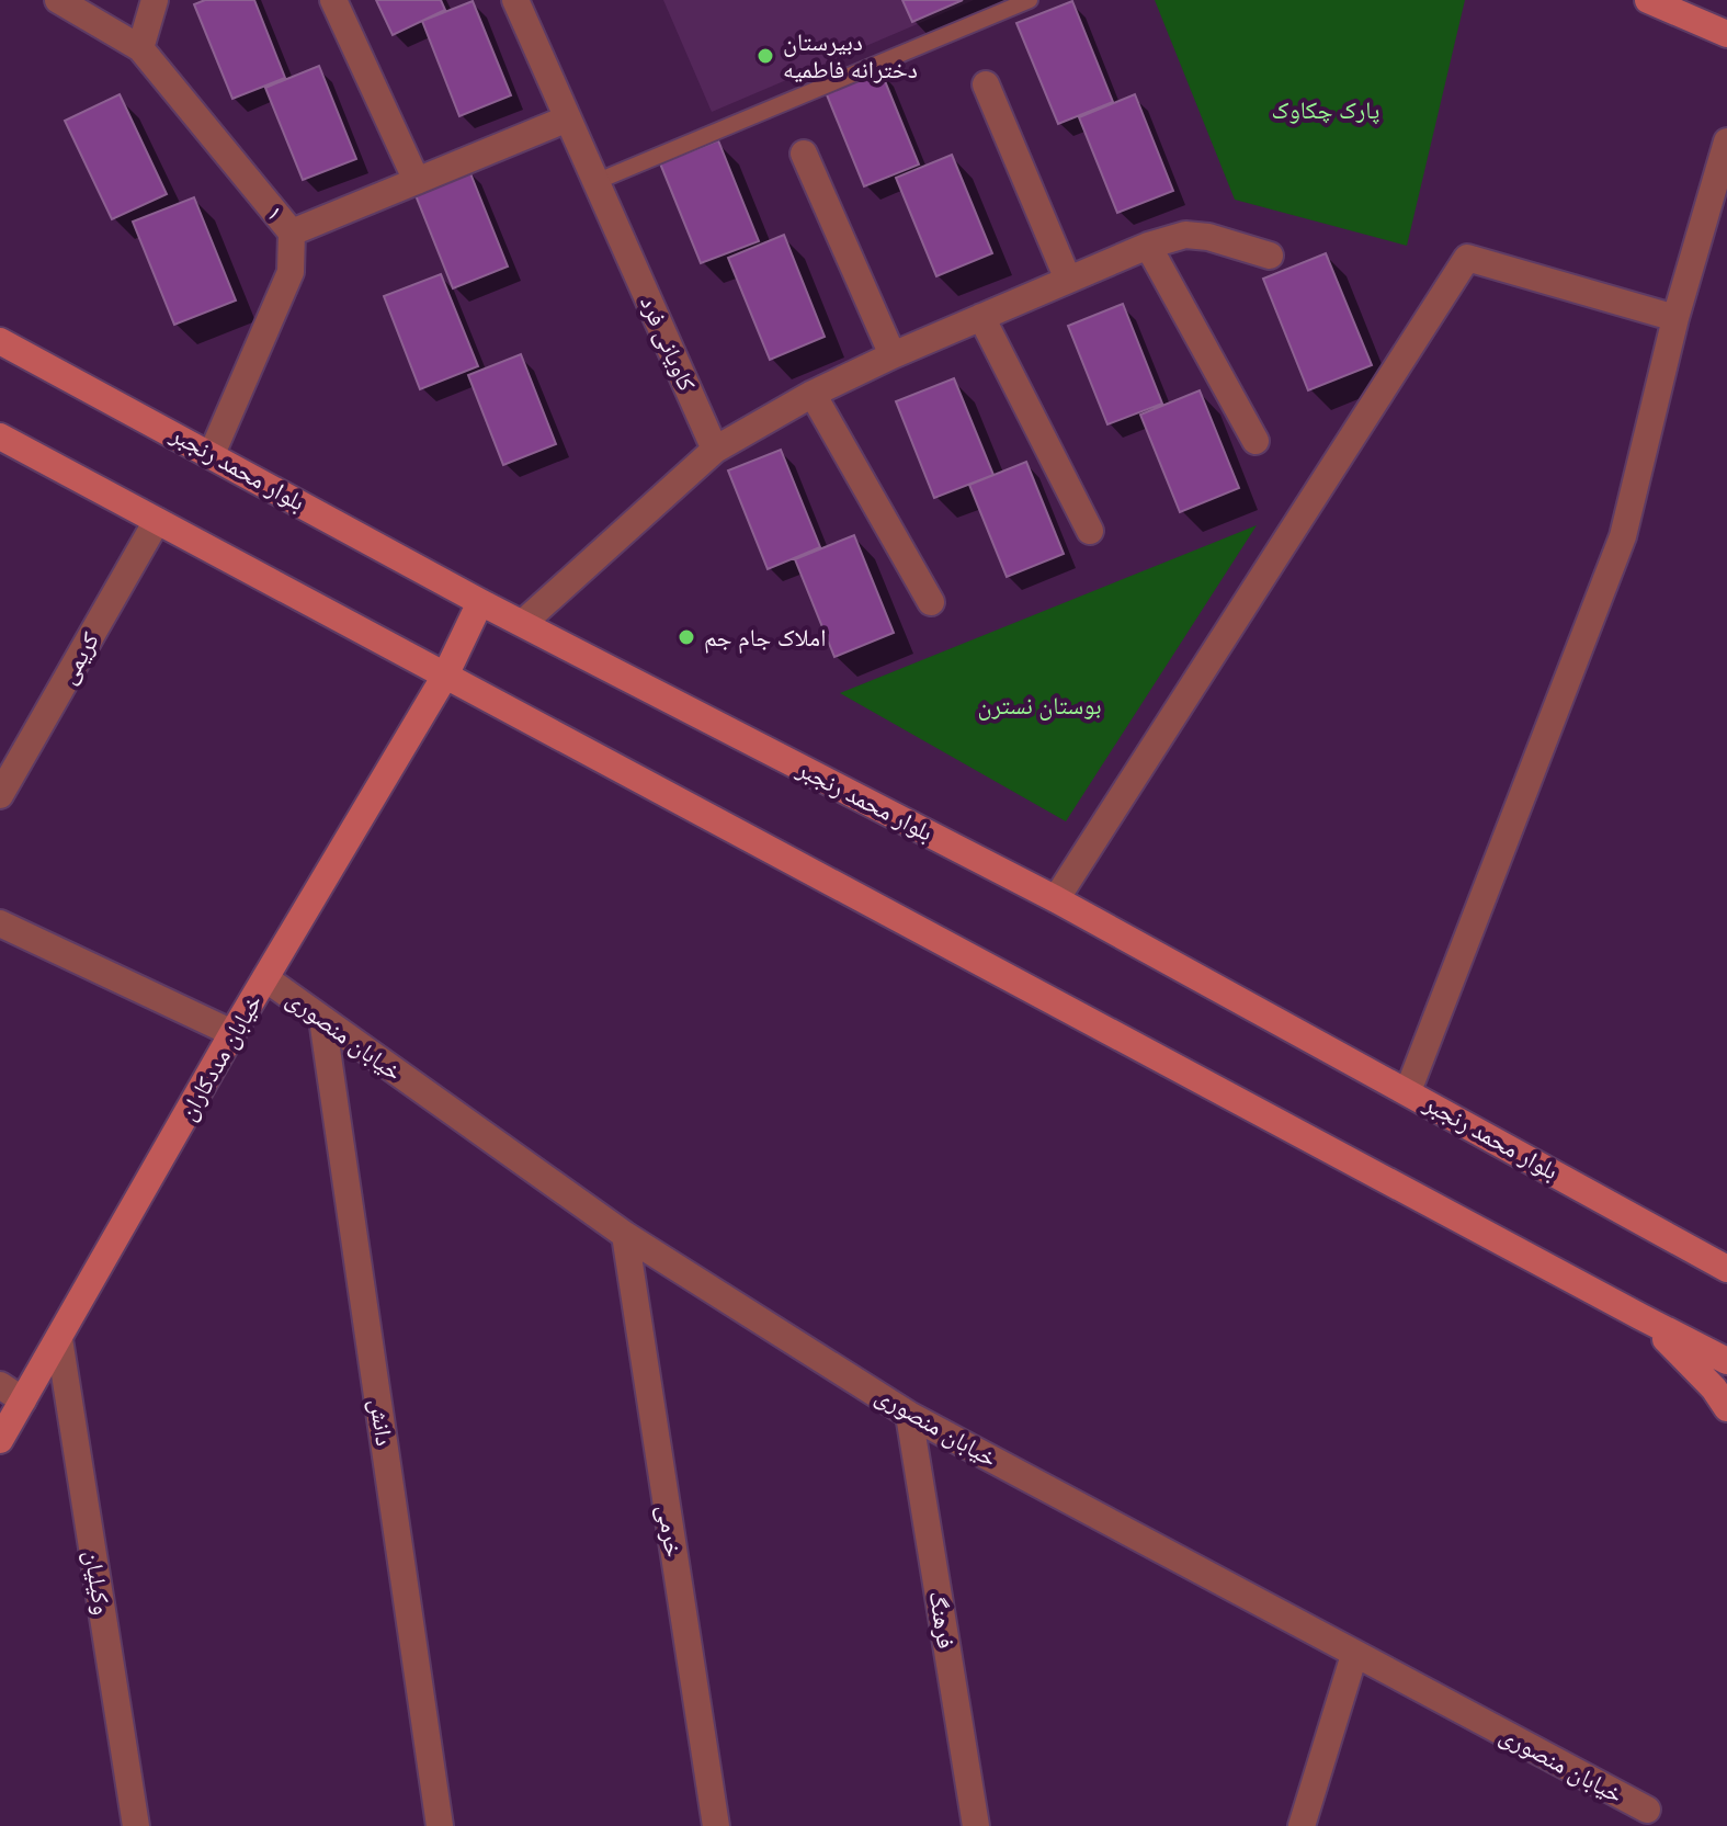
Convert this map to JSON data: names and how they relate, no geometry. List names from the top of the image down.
{
  "streets": {
    "street": [
      "۱",
      "کاویانی فرد",
      "بلوار محمد رنجبر",
      "کریمی",
      "خیابان منصوری",
      "خیابان مددکاران",
      "دانش",
      "خرمی",
      "وکیلیان",
      "فرهنگ"
    ]
  },
  "crossings": [
    ["۱", "بلوار محمد رنجبر"],
    ["بلوار محمد رنجبر", "خیابان مددکاران"],
    ["خیابان منصوری", "خیابان مددکاران"],
    ["خیابان منصوری", "دانش"],
    ["خیابان منصوری", "خرمی"],
    ["خیابان منصوری", "فرهنگ"],
    ["خیابان مددکاران", "وکیلیان"]
  ],
  "parks": ["پارک چکاوک", "بوستان نسترن"],
  "places": ["دبیرستان دخترانه فاطمیه", "املاک جام جم"]
}
